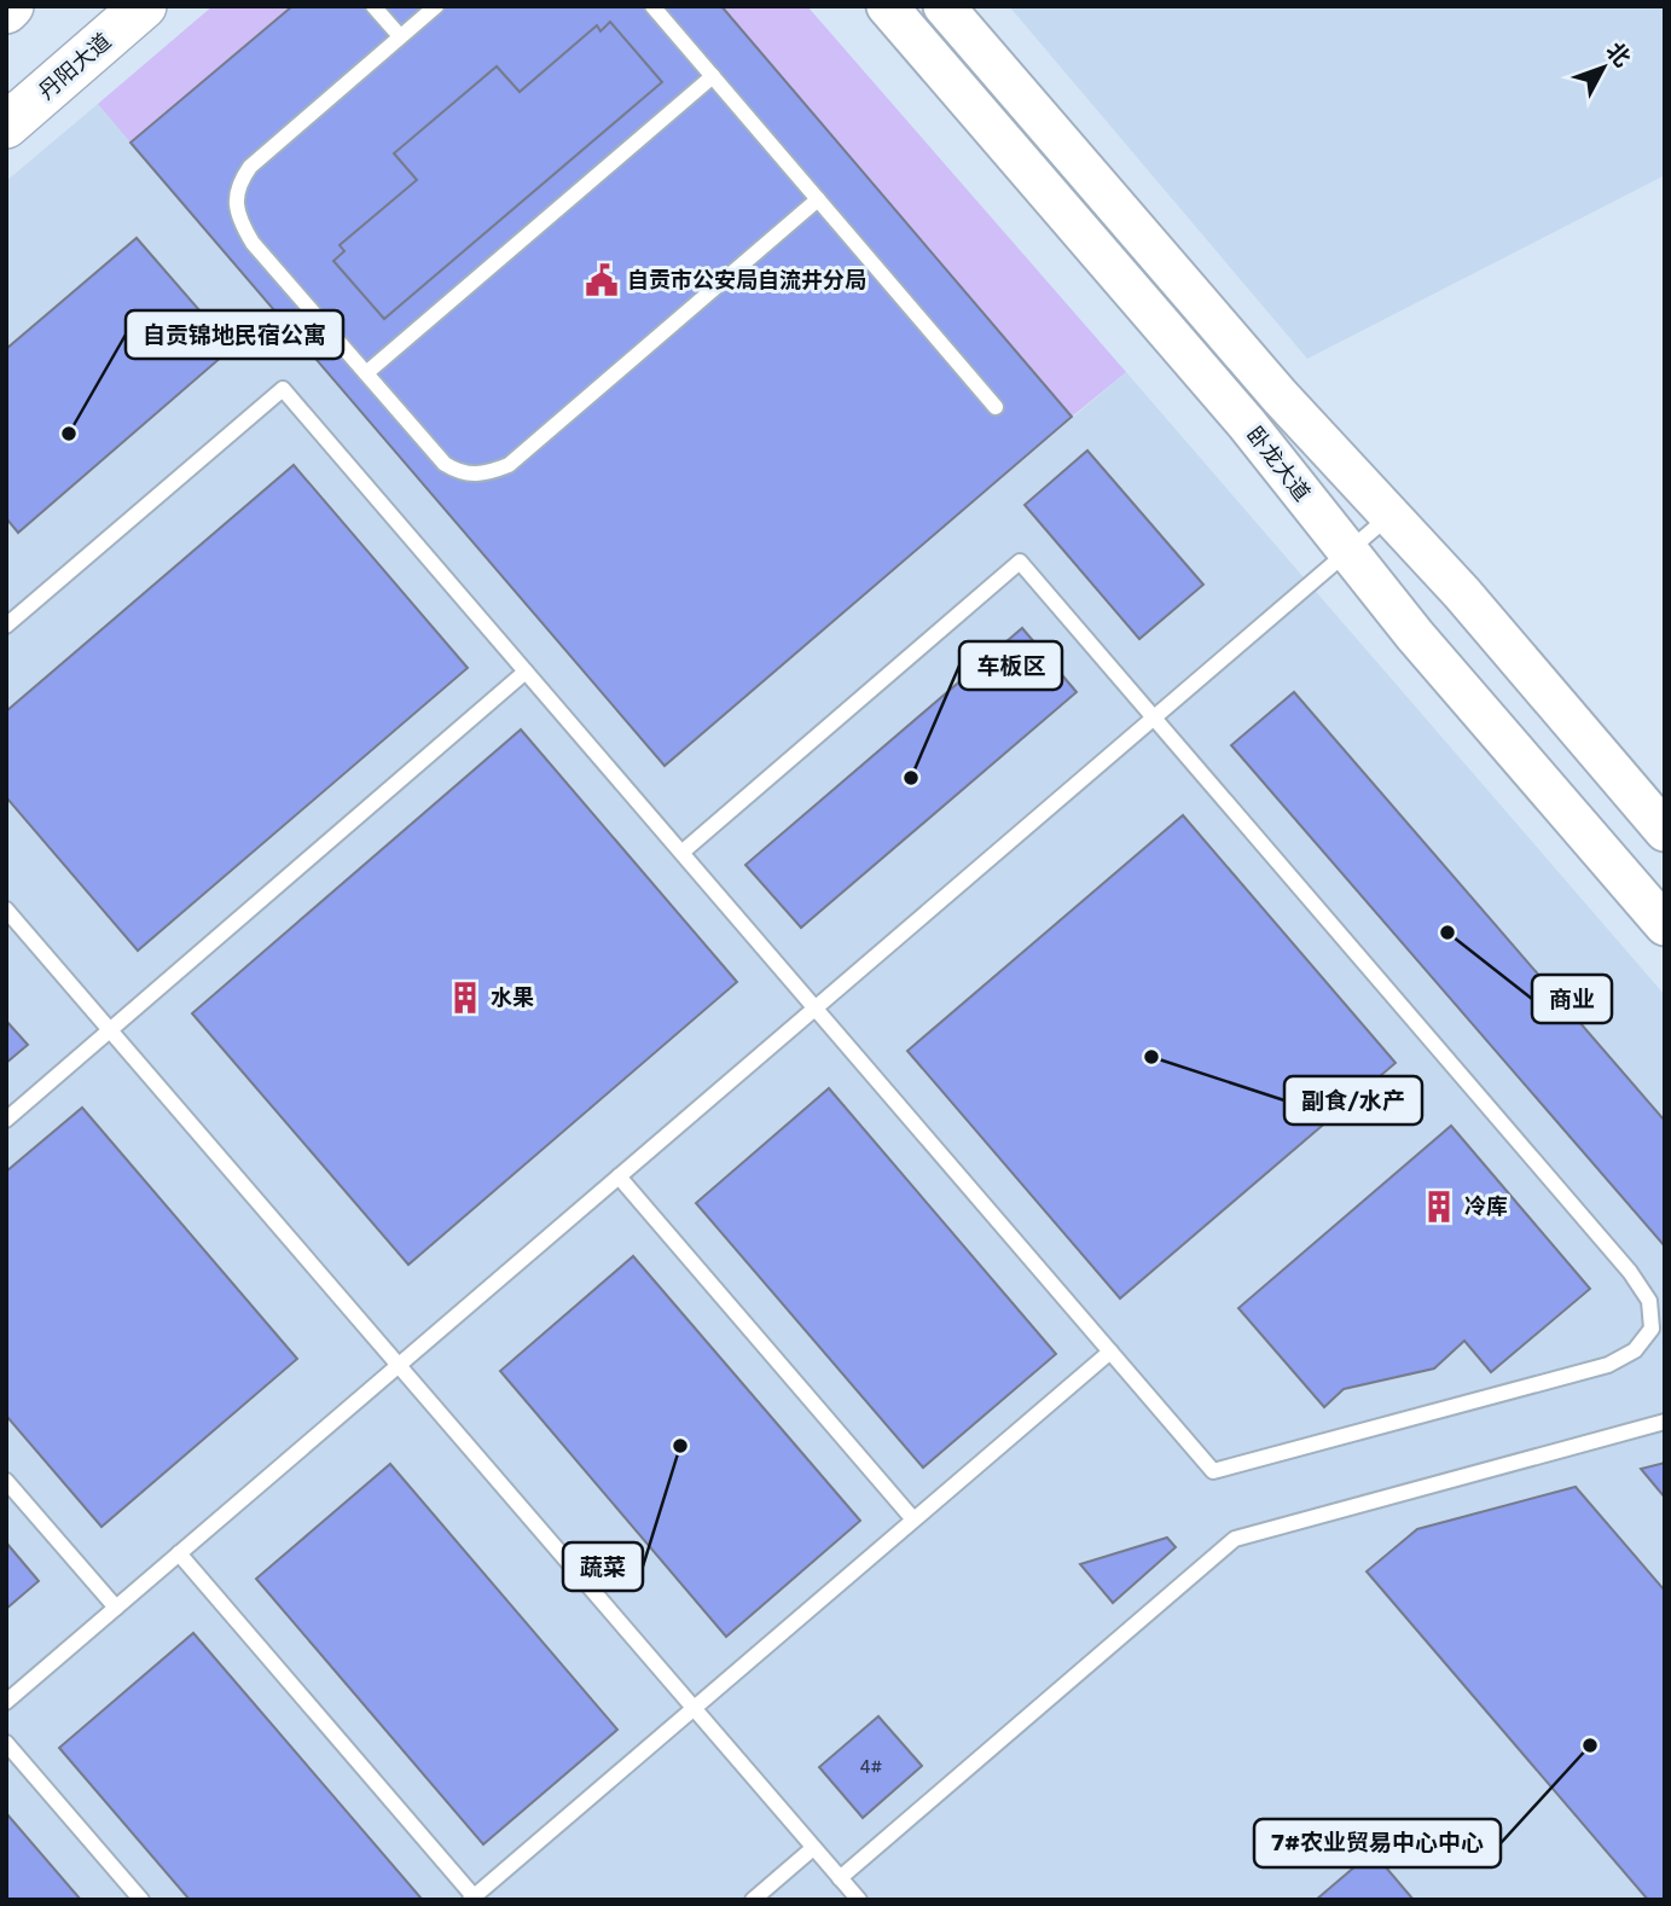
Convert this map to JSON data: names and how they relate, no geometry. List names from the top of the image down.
{
  "streets": {
    "main road": ["丹阳大道", "卧龙大道"]
  },
  "places": {
    "public building": ["自贡市公安局自流井分局"],
    "other": [
      "自贡锦地民宿公寓",
      "车板区",
      "商业",
      "副食/水产",
      "蔬菜",
      "7#农业贸易中心中心"
    ],
    "building": ["水果", "冷库"]
  },
  "house_numbers": ["4#"],
  "north": "top right"
}
